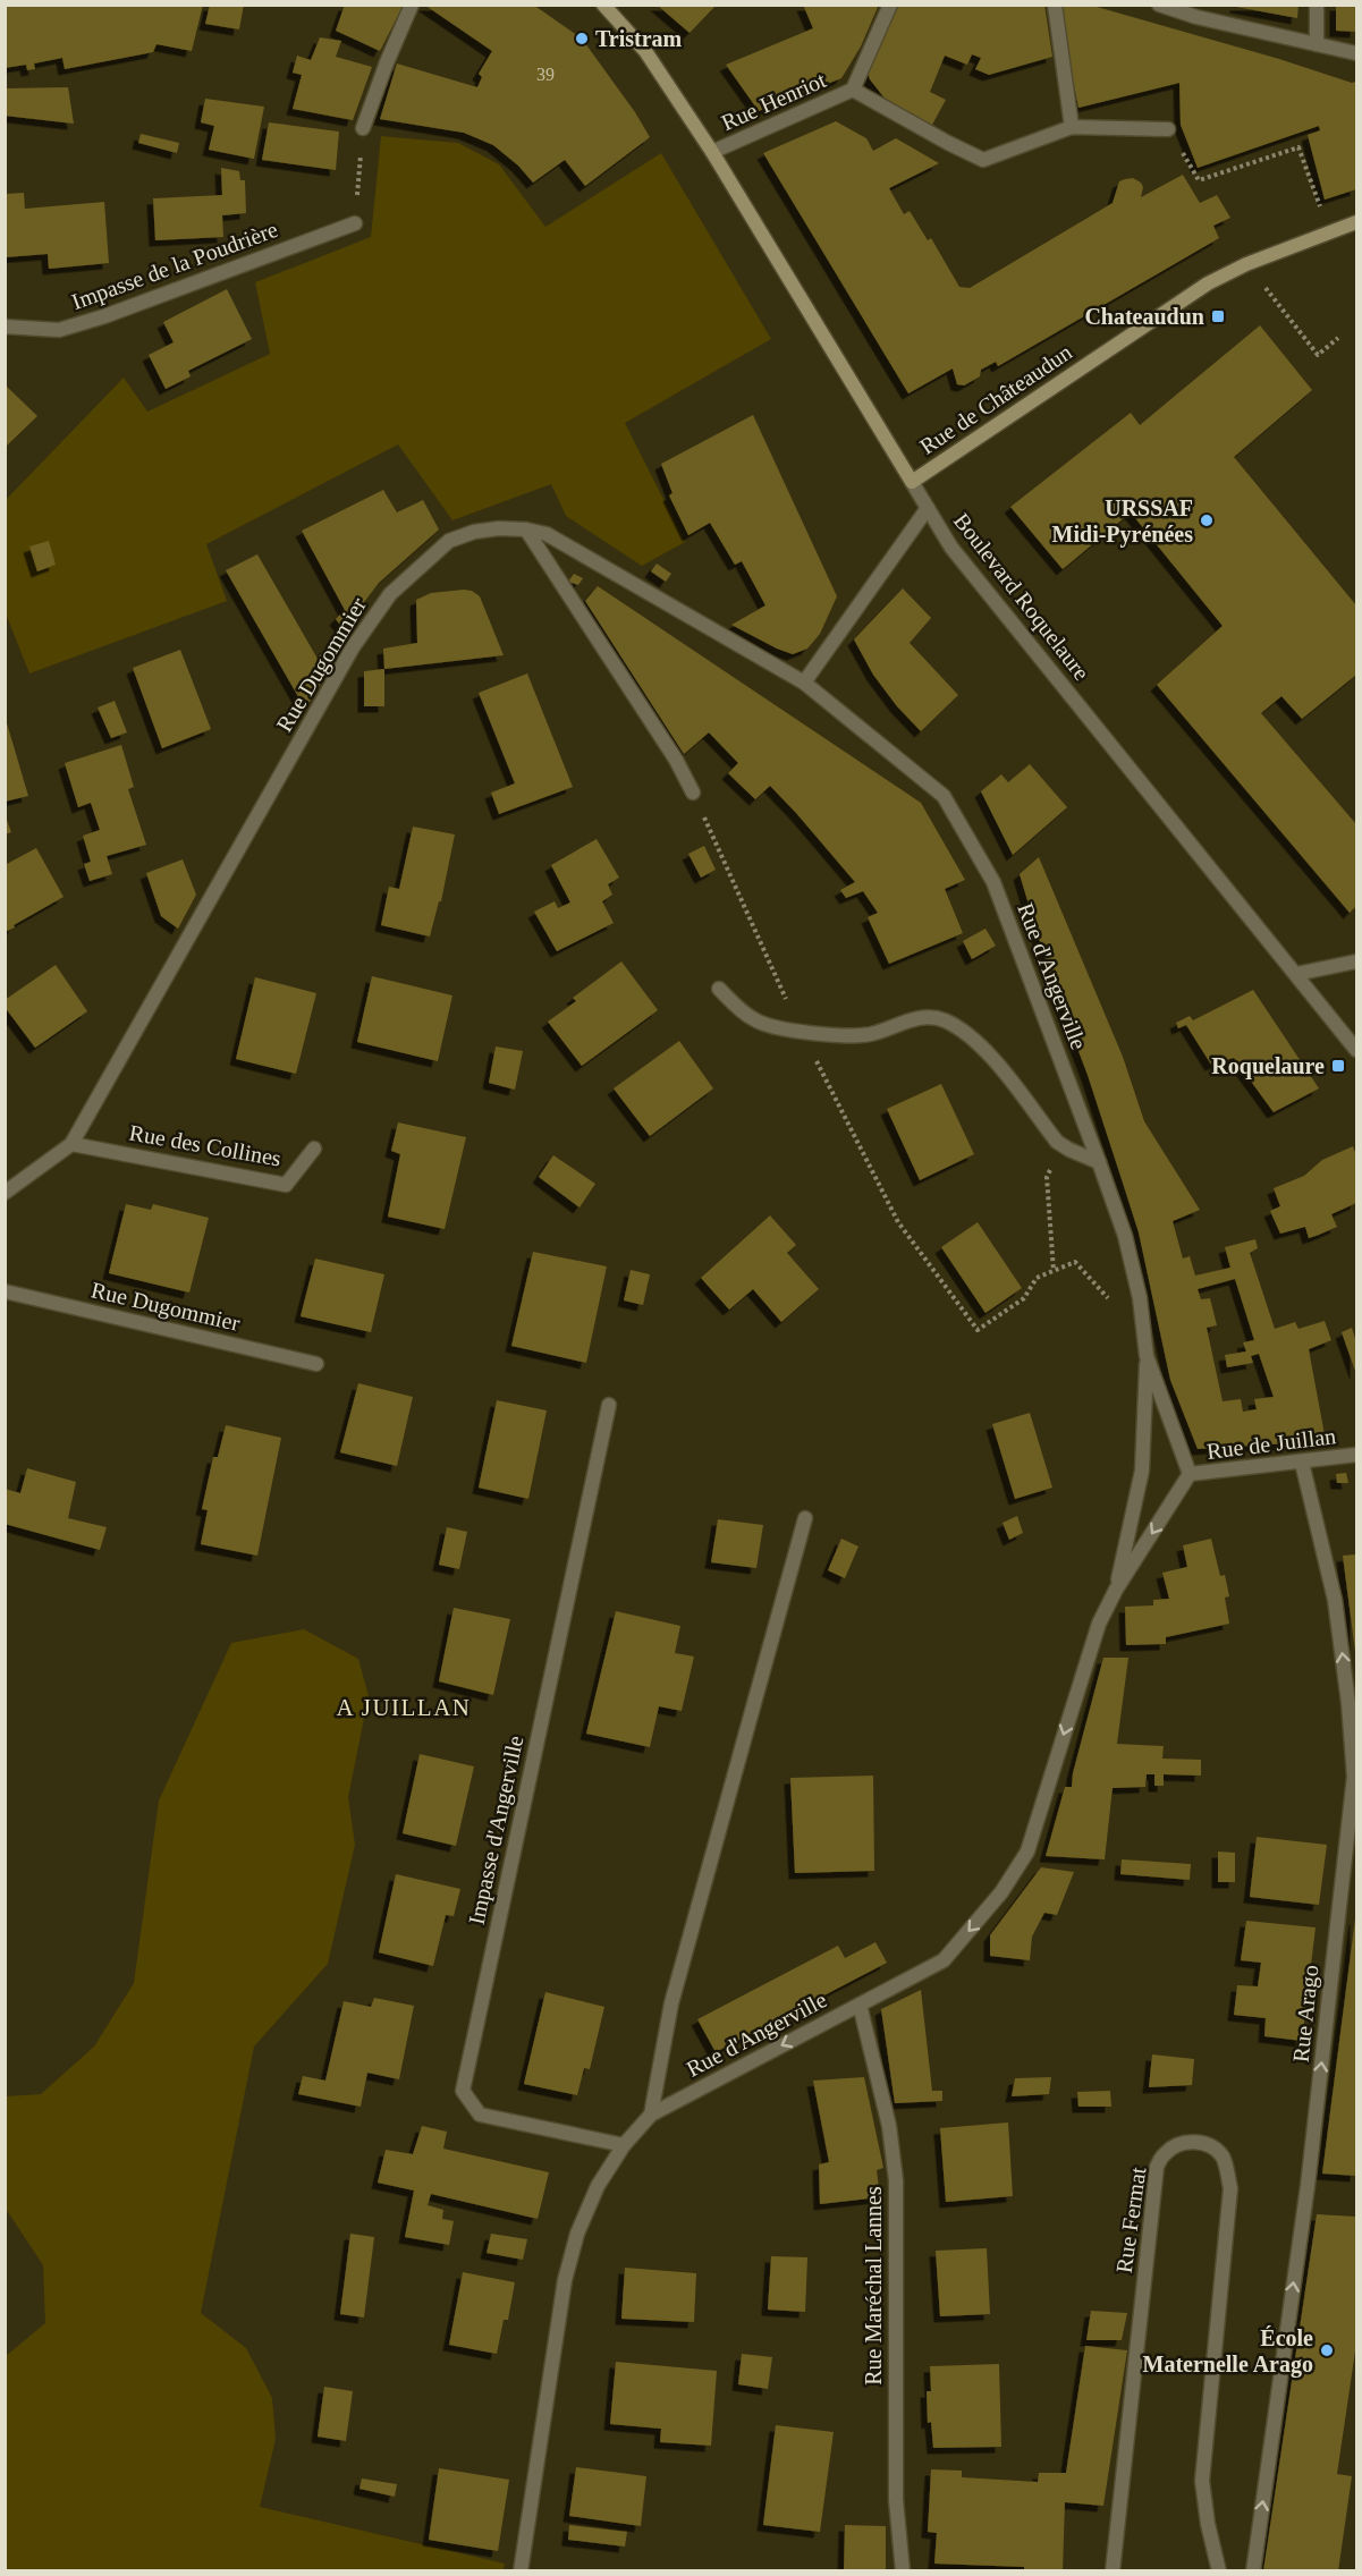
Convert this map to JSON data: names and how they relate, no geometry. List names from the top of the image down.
{
  "streets": {
    "street": [
      "Rue Henriot",
      "Impasse de la Poudrière",
      "Rue de Châteaudun",
      "Boulevard Roquelaure",
      "Rue Dugommier",
      "Rue d'Angerville",
      "Rue des Collines",
      "Rue de Juillan",
      "Impasse d'Angerville",
      "Rue Arago",
      "Rue Fermat",
      "Rue Maréchal Lannes"
    ]
  },
  "crossings": [
    ["Rue Henriot", "Boulevard Roquelaure"],
    ["Rue de Châteaudun", "Boulevard Roquelaure"],
    ["Rue Dugommier", "Rue d'Angerville"],
    ["Rue Dugommier", "Rue des Collines"],
    ["Rue d'Angerville", "Rue de Juillan"],
    ["Rue d'Angerville", "Impasse d'Angerville"],
    ["Rue d'Angerville", "Rue Maréchal Lannes"],
    ["Rue de Juillan", "Rue Arago"]
  ],
  "one_way": ["Rue Arago"],
  "districts": ["A JUILLAN"],
  "places": {
    "other": ["Tristram", "URSSAF Midi-Pyrénées", "École Maternelle Arago"],
    "transit": ["Chateaudun", "Roquelaure"]
  },
  "house_numbers": ["39"]
}
